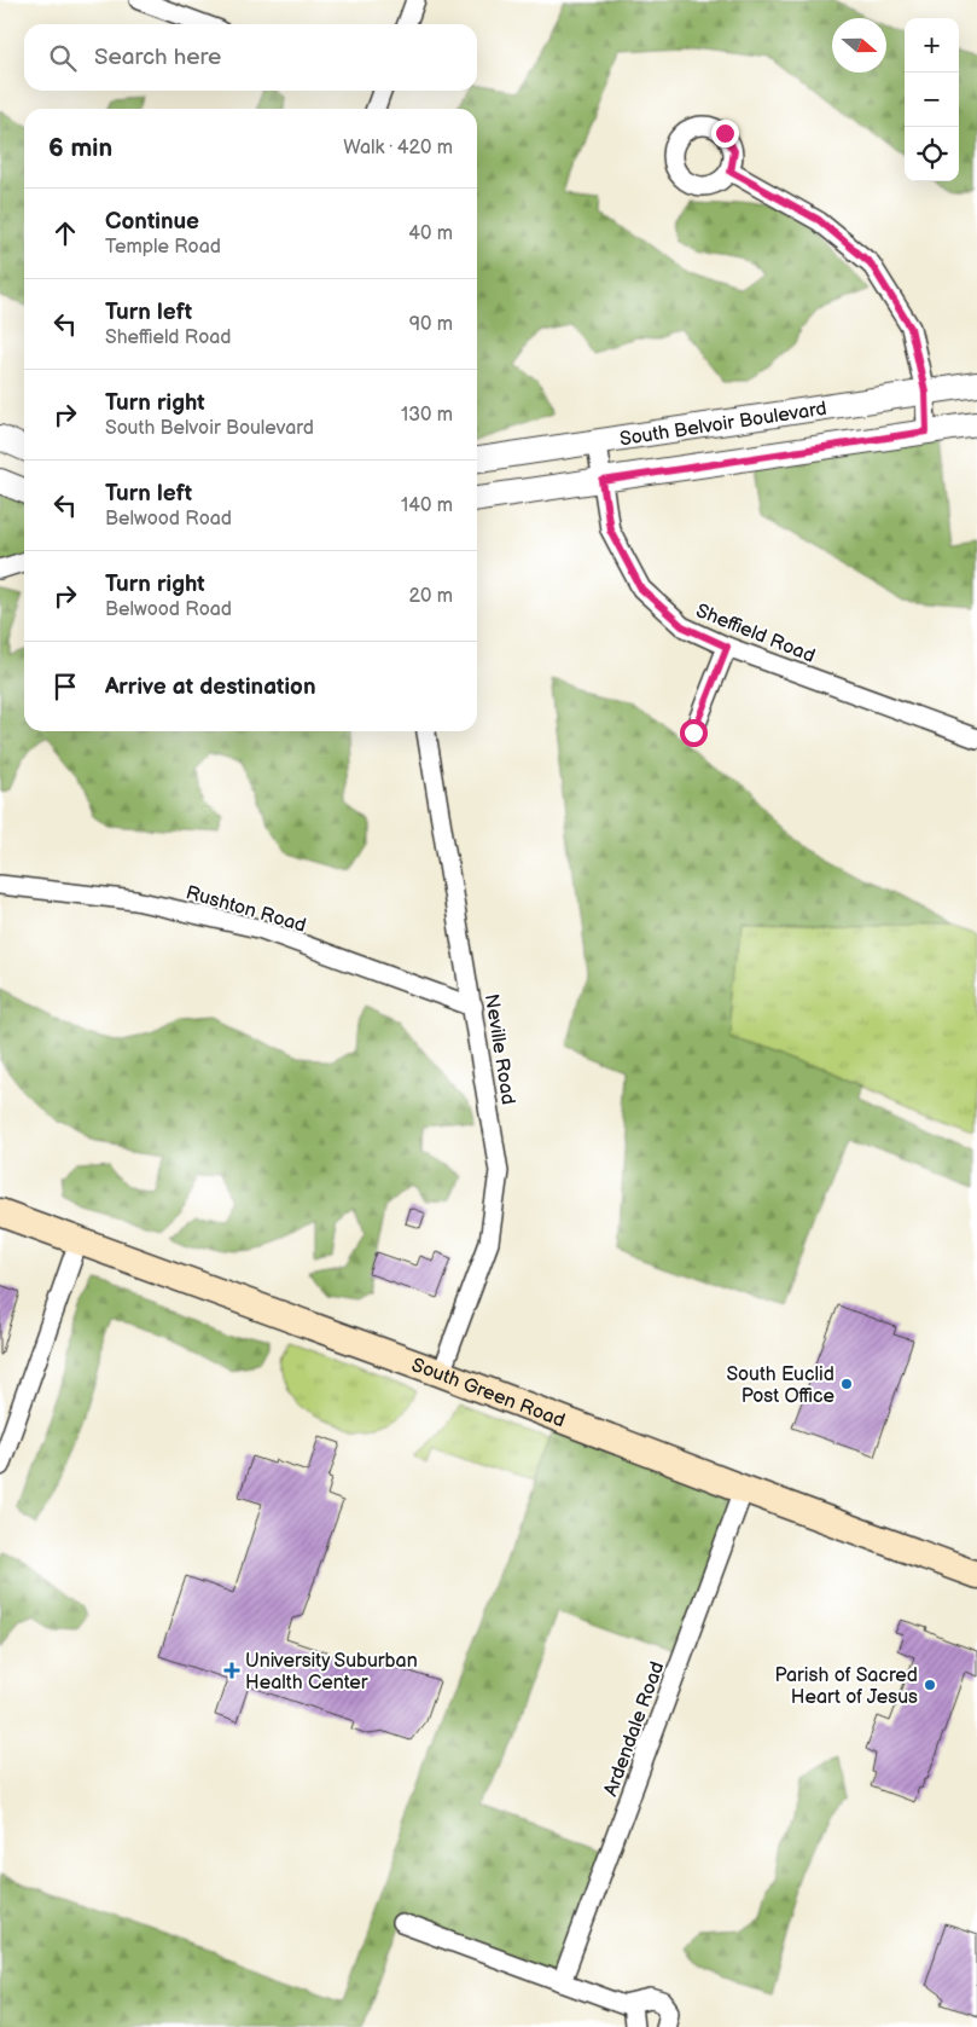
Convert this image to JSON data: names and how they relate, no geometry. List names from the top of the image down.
{
  "streets": {
    "main road": ["South Green Road"],
    "street": [
      "South Belvoir Boulevard",
      "Sheffield Road",
      "Rushton Road",
      "Neville Road",
      "Ardendale Road"
    ]
  },
  "crossings": [
    ["South Belvoir Boulevard", "Sheffield Road"],
    ["Rushton Road", "Neville Road"],
    ["Neville Road", "South Green Road"],
    ["South Green Road", "Ardendale Road"]
  ],
  "places": {
    "other": ["South Euclid Post Office", "Parish of Sacred Heart of Jesus"],
    "health": ["University Suburban Health Center"]
  },
  "north": "right",
  "page": {
    "map_buttons": ["+", "−"],
    "search": "Search here",
    "heading": ["6 min", "Walk · 420 m"],
    "list": [
      ["Continue", "Temple Road", "40 m"],
      ["Turn left", "Sheffield Road", "90 m"],
      ["Turn right", "South Belvoir Boulevard", "130 m"],
      ["Turn left", "Belwood Road", "140 m"],
      ["Turn right", "Belwood Road", "20 m"],
      "Arrive at destination"
    ]
  }
}
